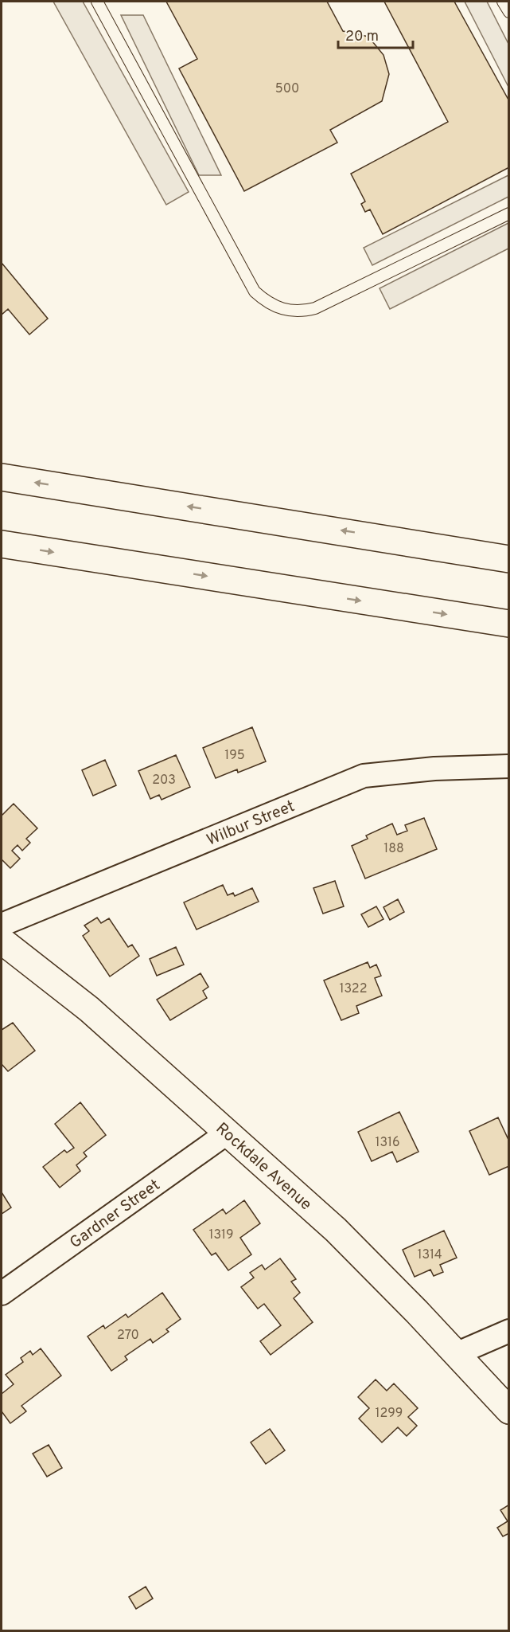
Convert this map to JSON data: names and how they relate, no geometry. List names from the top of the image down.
{
  "streets": {
    "main road": ["Rockdale Avenue"],
    "street": ["Wilbur Street", "Gardner Street"]
  },
  "crossings": [
    ["Rockdale Avenue", "Gardner Street"]
  ],
  "house_numbers": [
    "500",
    "195",
    "203",
    "188",
    "1322",
    "1316",
    "1319",
    "1314",
    "270",
    "1299"
  ],
  "scale_bar": "20 m"
}
